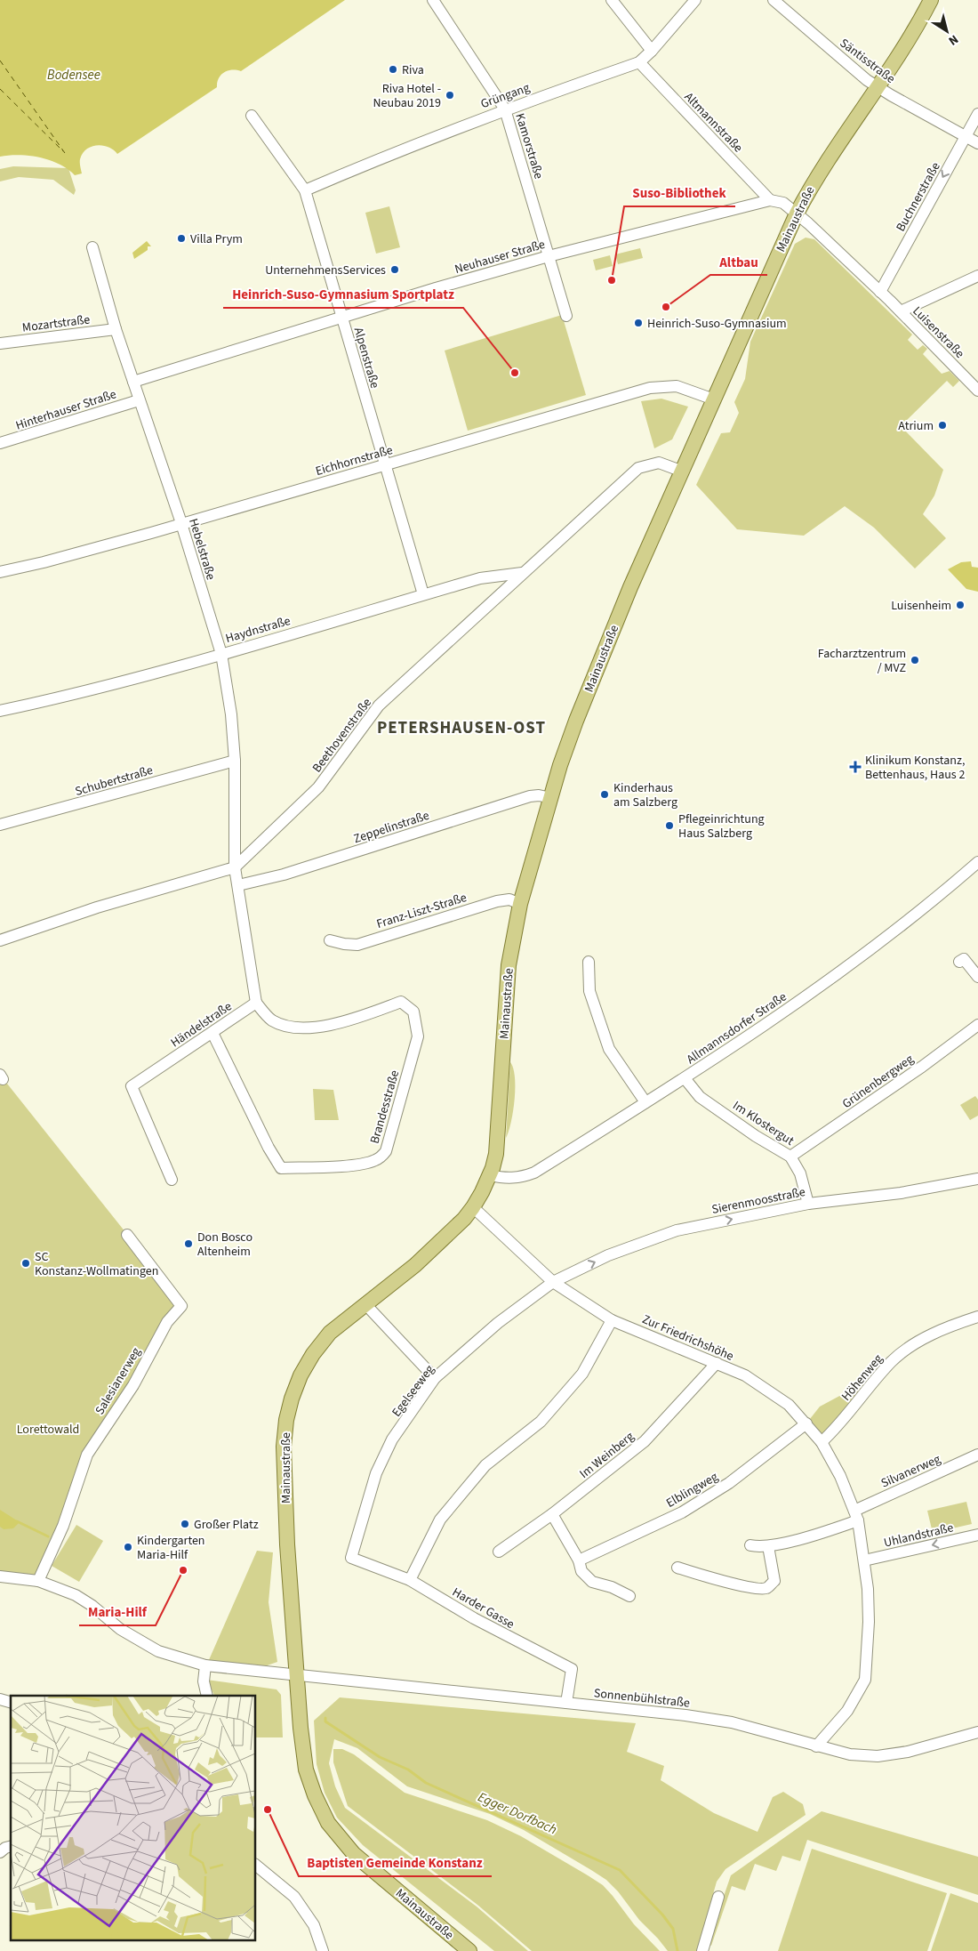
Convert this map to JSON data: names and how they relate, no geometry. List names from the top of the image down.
{
  "streets": {
    "main road": ["Mainaustraße"],
    "street": [
      "Säntisstraße",
      "Grüngang",
      "Altmannstraße",
      "Kamorstraße",
      "Buchnerstraße",
      "Neuhauser Straße",
      "Mozartstraße",
      "Luisenstraße",
      "Alpenstraße",
      "Hinterhauser Straße",
      "Eichhornstraße",
      "Hebelstraße",
      "Haydnstraße",
      "Beethovenstraße",
      "Schubertstraße",
      "Zeppelinstraße",
      "Franz-Liszt-Straße",
      "Händelstraße",
      "Allmannsdorfer Straße",
      "Grünenbergweg",
      "Brandesstraße",
      "Im Klostergut",
      "Sierenmoosstraße",
      "Zur Friedrichshöhe",
      "Höhenweg",
      "Salesianerweg",
      "Egelseeweg",
      "Im Weinberg",
      "Silvanerweg",
      "Elblingweg",
      "Uhlandstraße",
      "Harder Gasse",
      "Sonnenbühlstraße"
    ]
  },
  "crossings": [
    ["Säntisstraße", "Buchnerstraße"],
    ["Säntisstraße", "Mainaustraße"],
    ["Grüngang", "Altmannstraße"],
    ["Grüngang", "Kamorstraße"],
    ["Grüngang", "Alpenstraße"],
    ["Altmannstraße", "Neuhauser Straße"],
    ["Kamorstraße", "Neuhauser Straße"],
    ["Buchnerstraße", "Luisenstraße"],
    ["Mainaustraße", "Luisenstraße"],
    ["Mainaustraße", "Eichhornstraße"],
    ["Mainaustraße", "Beethovenstraße"],
    ["Mainaustraße", "Zeppelinstraße"],
    ["Mainaustraße", "Franz-Liszt-Straße"],
    ["Mainaustraße", "Allmannsdorfer Straße"],
    ["Mainaustraße", "Zur Friedrichshöhe"],
    ["Mainaustraße", "Sonnenbühlstraße"],
    ["Neuhauser Straße", "Alpenstraße"],
    ["Neuhauser Straße", "Hebelstraße"],
    ["Mozartstraße", "Hebelstraße"],
    ["Alpenstraße", "Eichhornstraße"],
    ["Alpenstraße", "Haydnstraße"],
    ["Hinterhauser Straße", "Hebelstraße"],
    ["Eichhornstraße", "Hebelstraße"],
    ["Hebelstraße", "Haydnstraße"],
    ["Hebelstraße", "Beethovenstraße"],
    ["Hebelstraße", "Schubertstraße"],
    ["Haydnstraße", "Beethovenstraße"],
    ["Händelstraße", "Brandesstraße"],
    ["Allmannsdorfer Straße", "Im Klostergut"],
    ["Grünenbergweg", "Im Klostergut"],
    ["Im Klostergut", "Sierenmoosstraße"],
    ["Sierenmoosstraße", "Zur Friedrichshöhe"],
    ["Sierenmoosstraße", "Egelseeweg"],
    ["Zur Friedrichshöhe", "Höhenweg"],
    ["Zur Friedrichshöhe", "Egelseeweg"],
    ["Zur Friedrichshöhe", "Im Weinberg"],
    ["Zur Friedrichshöhe", "Silvanerweg"],
    ["Zur Friedrichshöhe", "Elblingweg"],
    ["Zur Friedrichshöhe", "Uhlandstraße"],
    ["Zur Friedrichshöhe", "Sonnenbühlstraße"],
    ["Salesianerweg", "Sonnenbühlstraße"],
    ["Egelseeweg", "Harder Gasse"],
    ["Harder Gasse", "Sonnenbühlstraße"]
  ],
  "one_way": ["Buchnerstraße", "Sierenmoosstraße", "Uhlandstraße"],
  "districts": ["PETERSHAUSEN-OST"],
  "water": ["Bodensee", "Egger Dorfbach"],
  "parks": ["Lorettowald"],
  "places": {
    "other": [
      "Riva",
      "Riva Hotel - Neubau 2019",
      "Villa Prym",
      "UnternehmensServices",
      "Suso-Bibliothek",
      "Altbau",
      "Heinrich-Suso-Gymnasium",
      "Heinrich-Suso-Gymnasium Sportplatz",
      "Atrium",
      "Luisenheim",
      "Facharztzentrum / MVZ",
      "Kinderhaus am Salzberg",
      "Pflegeinrichtung Haus Salzberg",
      "Don Bosco Altenheim",
      "SC Konstanz-Wollmatingen",
      "Großer Platz",
      "Kindergarten Maria-Hilf",
      "Maria-Hilf",
      "Baptisten Gemeinde Konstanz"
    ],
    "health": ["Klinikum Konstanz, Bettenhaus, Haus 2"]
  },
  "north": "bottom right"
}
